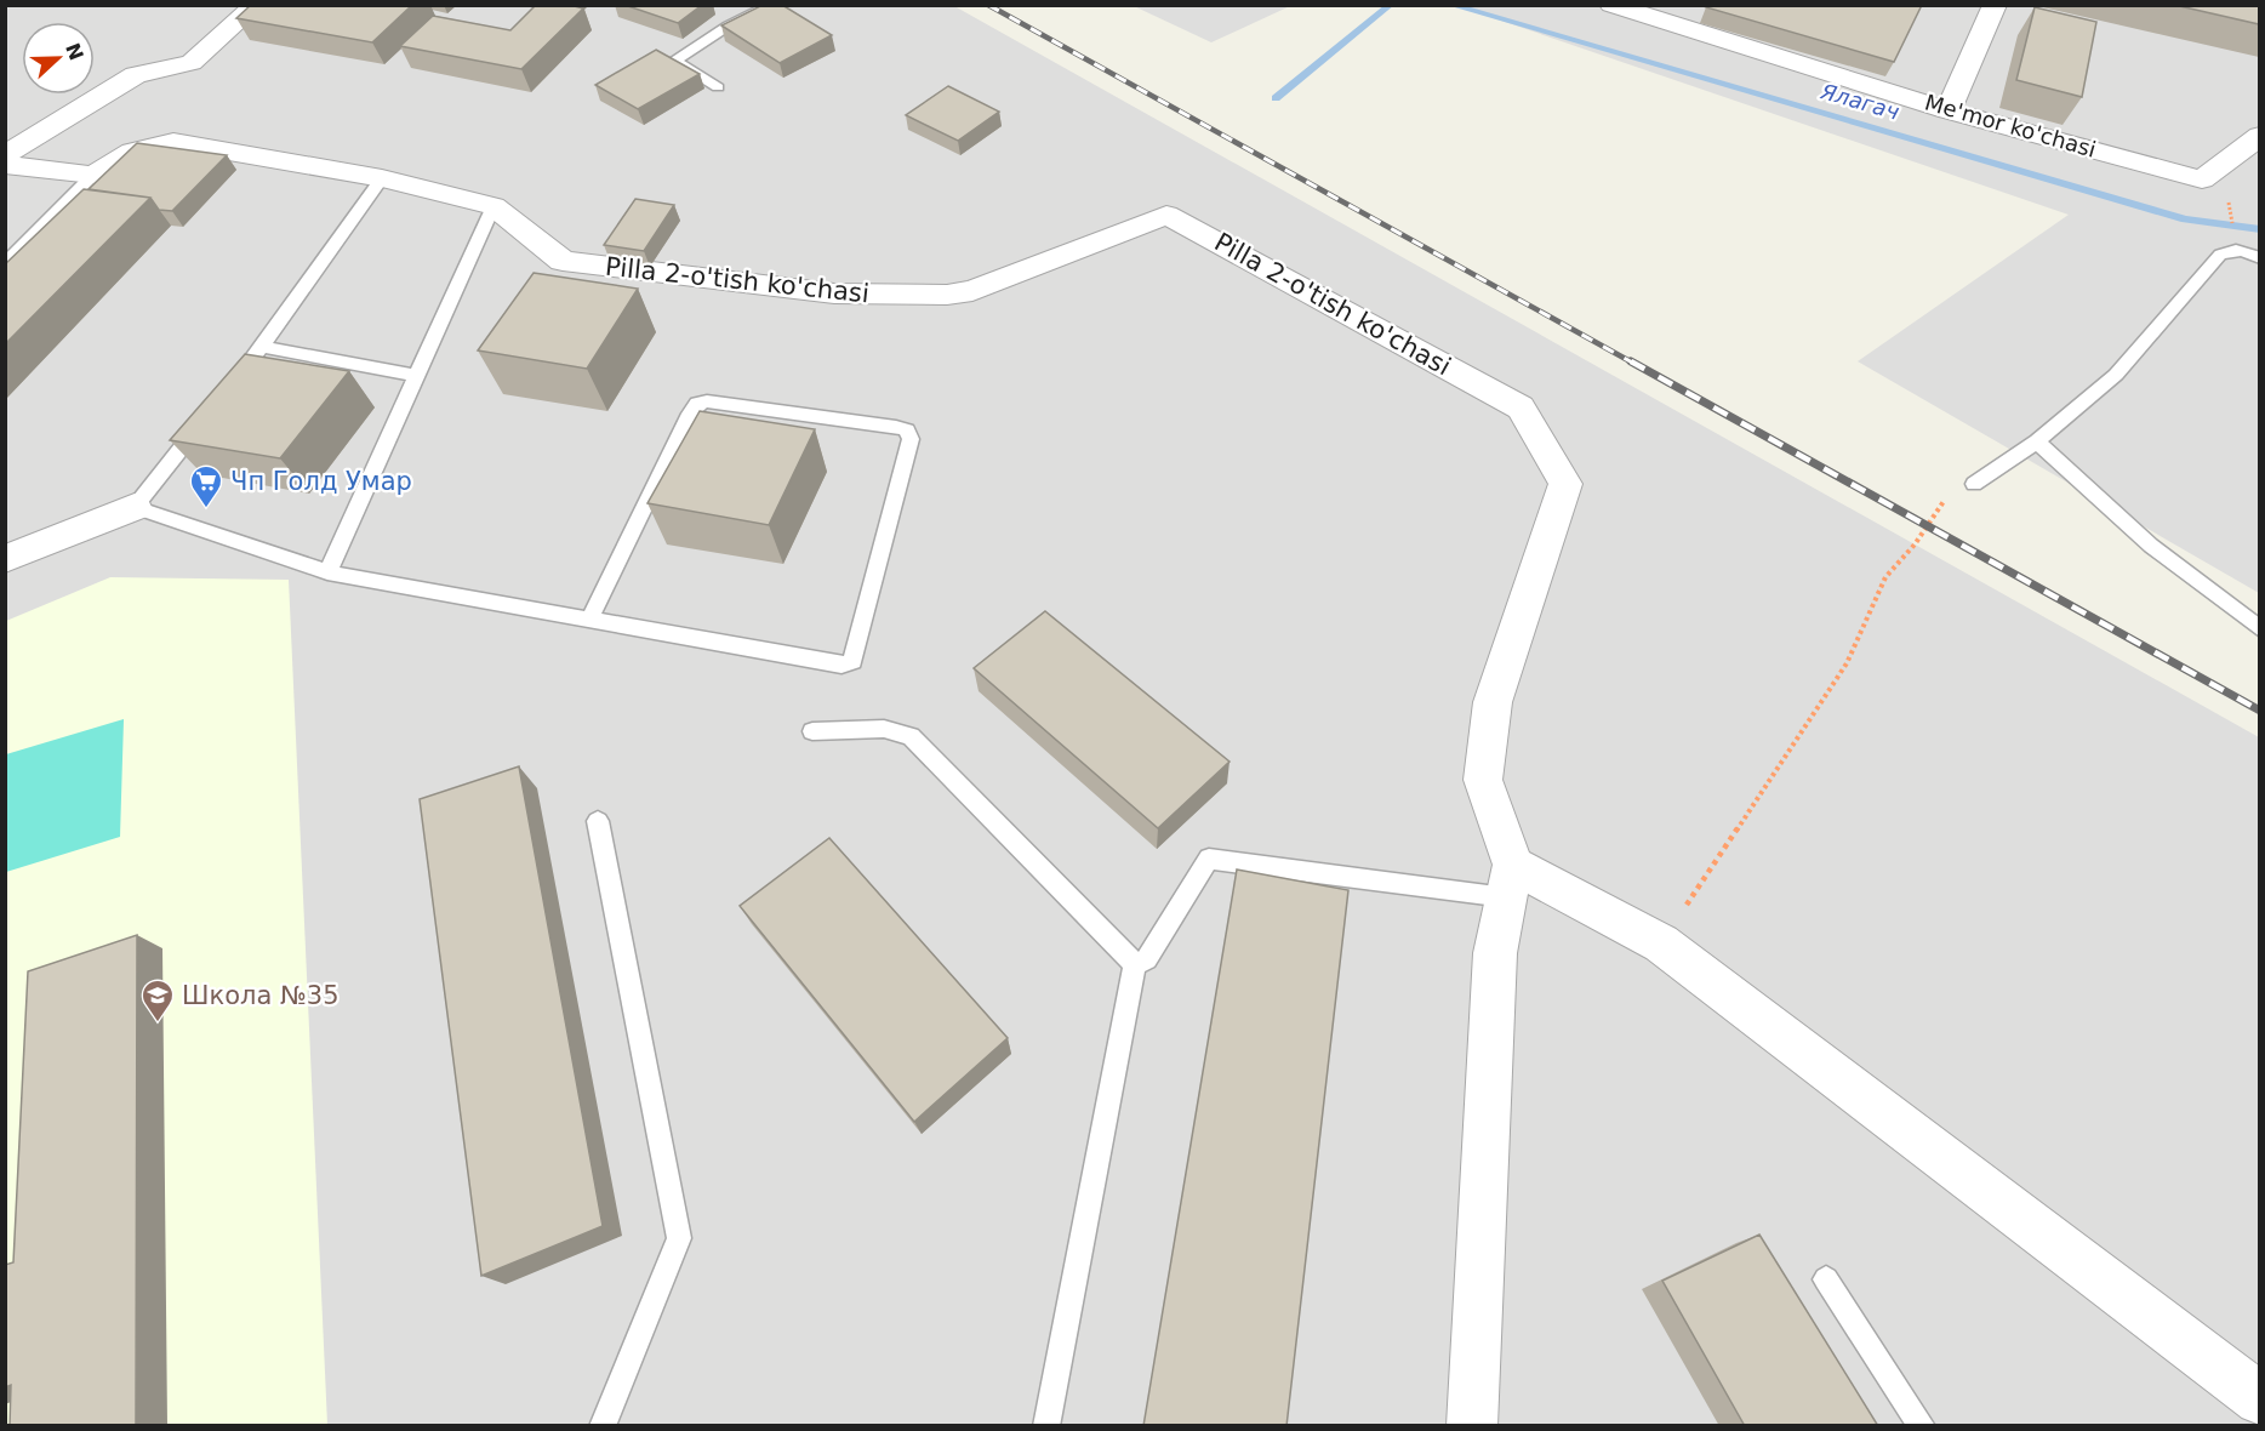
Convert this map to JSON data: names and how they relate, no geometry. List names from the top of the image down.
{
  "streets": {
    "street": ["Me'mor ko'chasi", "Pilla 2-o'tish ko'chasi"]
  },
  "water": ["Ялагач"],
  "places": {
    "supermarket": ["Чп Голд Умар"],
    "school or university": ["Школа №35"]
  },
  "north": "right"
}
